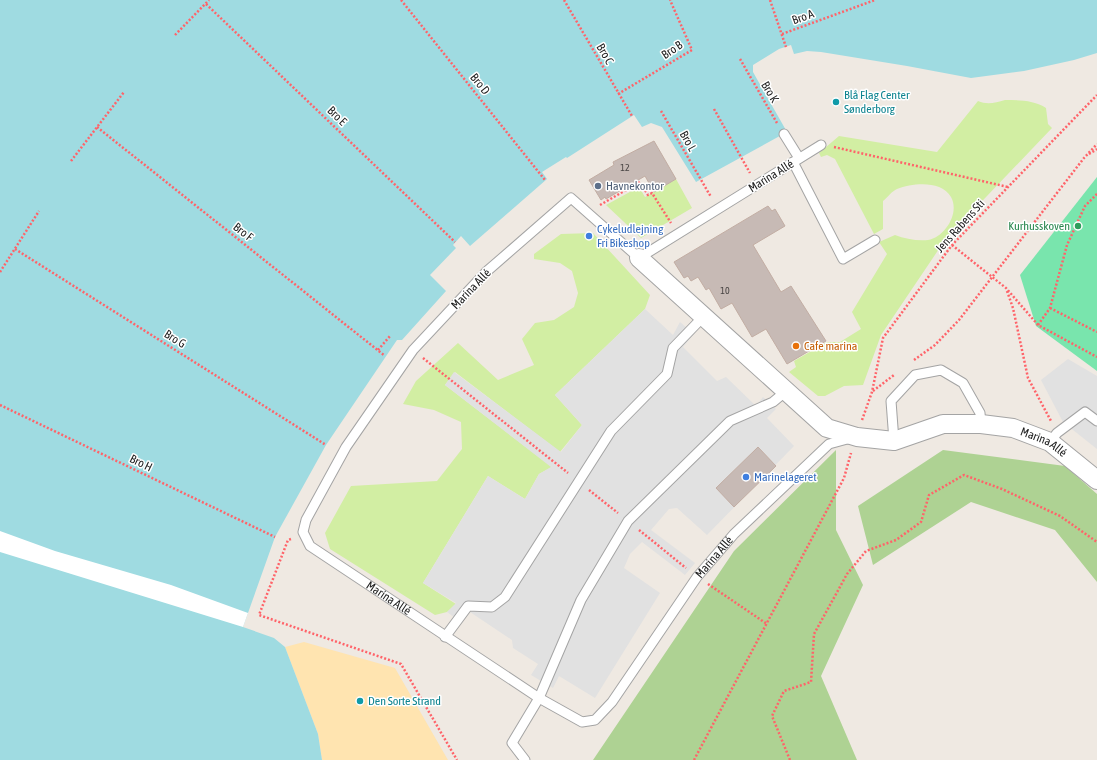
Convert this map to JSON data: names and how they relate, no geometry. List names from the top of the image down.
{
  "streets": {
    "street": ["Marina Allé"],
    "path": [
      "Bro A",
      "Bro B",
      "Bro C",
      "Bro D",
      "Bro K",
      "Bro E",
      "Bro L",
      "Jens Rabens Sti",
      "Bro F",
      "Bro G",
      "Bro H"
    ]
  },
  "crossings": [
    ["Bro B", "Bro C"],
    ["Bro L", "Marina Allé"],
    ["Marina Allé", "Jens Rabens Sti"]
  ],
  "places": [
    "Blå Flag Center Sønderborg",
    "Havnekontor",
    "Kurhusskoven",
    "Cykeludlejning Fri Bikeshop",
    "Cafe marina",
    "Marinelageret",
    "Den Sorte Strand"
  ],
  "house_numbers": ["12", "10"]
}
